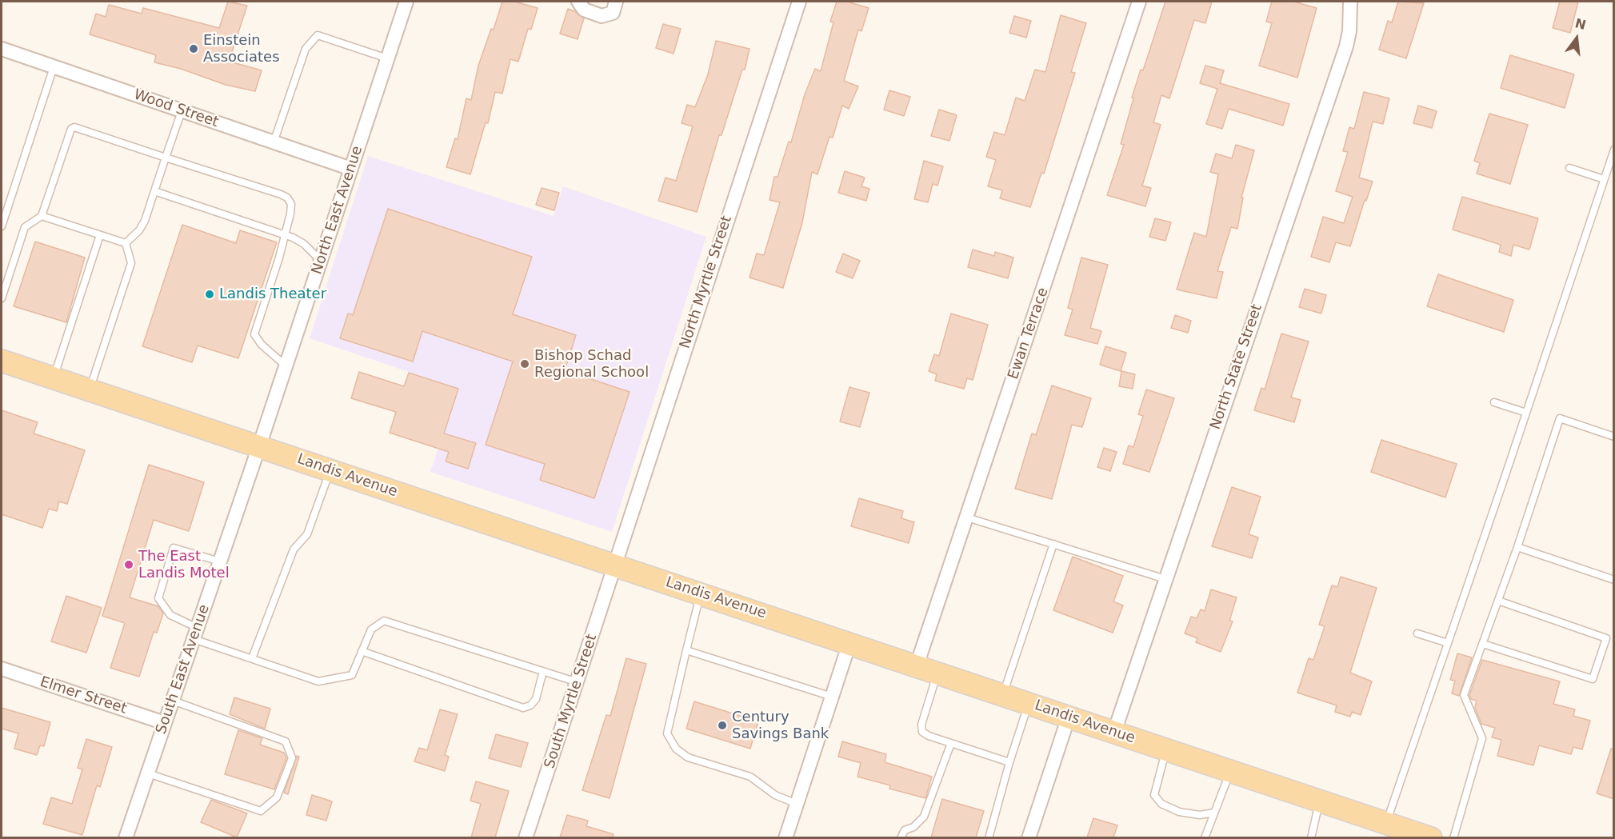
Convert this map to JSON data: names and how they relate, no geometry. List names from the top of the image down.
{
  "streets": {
    "main road": ["Landis Avenue"],
    "street": [
      "Wood Street",
      "North East Avenue",
      "North Myrtle Street",
      "Ewan Terrace",
      "North State Street",
      "South East Avenue",
      "Elmer Street",
      "South Myrtle Street"
    ]
  },
  "crossings": [
    ["Wood Street", "North East Avenue"],
    ["North East Avenue", "Landis Avenue"],
    ["North East Avenue", "South East Avenue"],
    ["North Myrtle Street", "Landis Avenue"],
    ["North Myrtle Street", "South Myrtle Street"],
    ["Ewan Terrace", "Landis Avenue"],
    ["North State Street", "Landis Avenue"],
    ["Landis Avenue", "South East Avenue"],
    ["Landis Avenue", "South Myrtle Street"],
    ["South East Avenue", "Elmer Street"]
  ],
  "places": [
    "Einstein Associates",
    "Landis Theater",
    "Bishop Schad Regional School",
    "The East Landis Motel",
    "Century Savings Bank"
  ],
  "north": "top"
}
